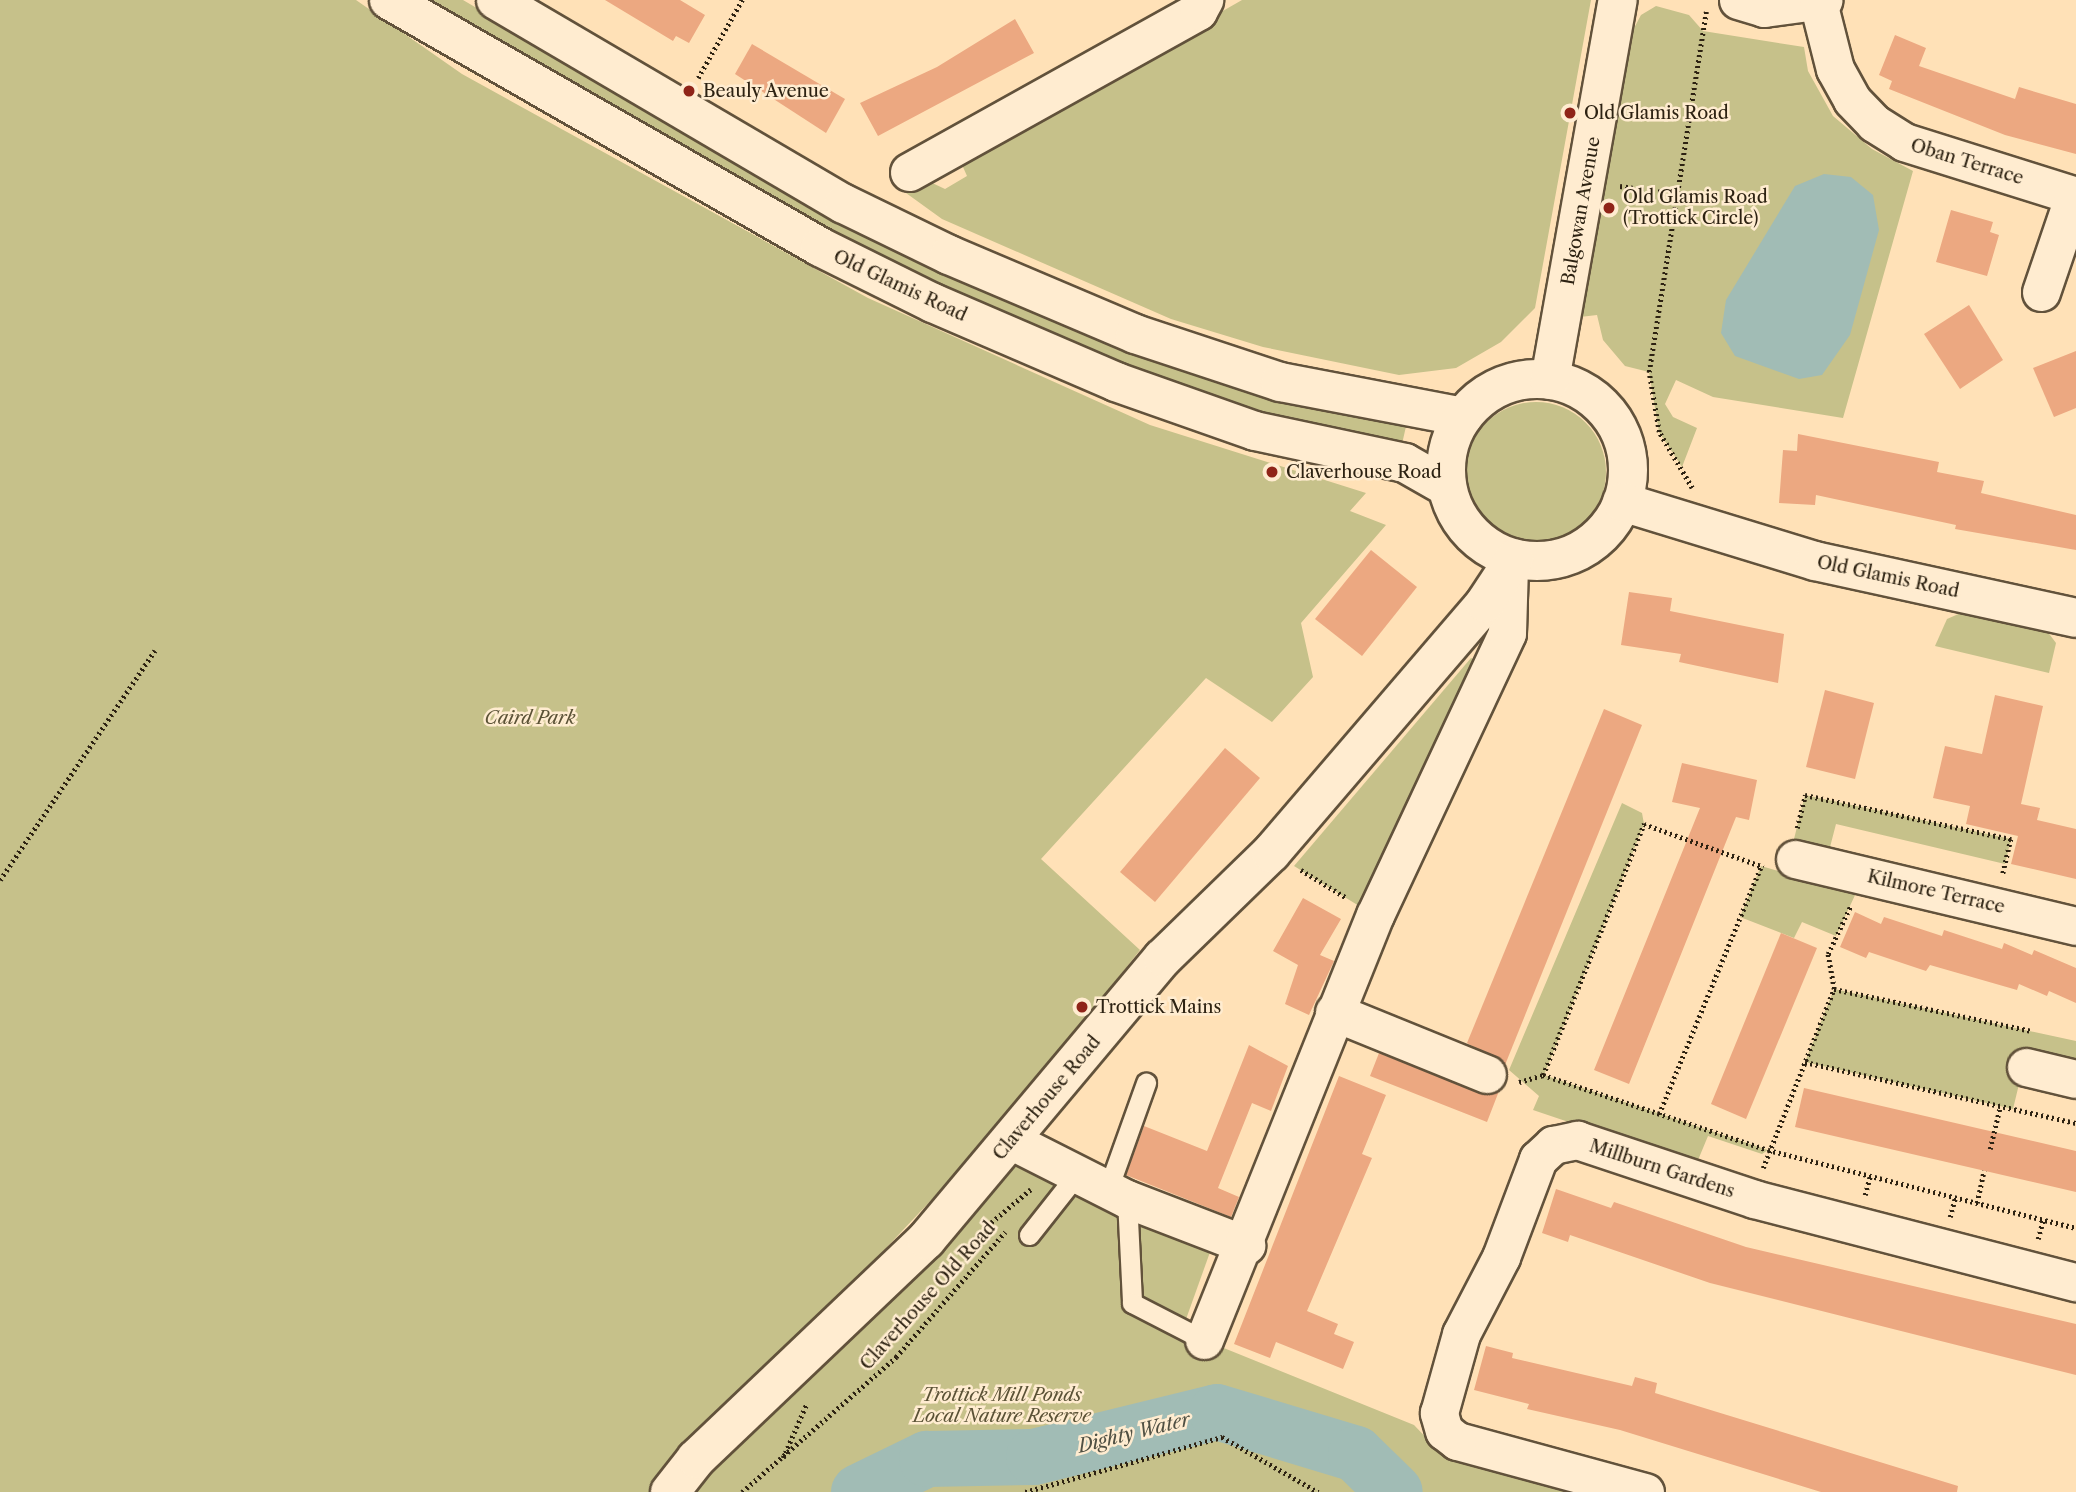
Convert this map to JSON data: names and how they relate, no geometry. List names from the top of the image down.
{
  "streets": {
    "street": [
      "Oban Terrace",
      "Balgowan Avenue",
      "Old Glamis Road",
      "Kilmore Terrace",
      "Claverhouse Road",
      "Millburn Gardens"
    ],
    "path": ["Claverhouse Old Road"]
  },
  "crossings": [
    ["Balgowan Avenue", "Old Glamis Road"],
    ["Balgowan Avenue", "Claverhouse Road"],
    ["Old Glamis Road", "Claverhouse Road"]
  ],
  "water": ["Dighty Water"],
  "parks": ["Caird Park", "Trottick Mill Ponds Local Nature Reserve"],
  "places": [
    "Beauly Avenue",
    "Old Glamis Road",
    "Old Glamis Road (Trottick Circle)",
    "Claverhouse Road",
    "Trottick Mains"
  ]
}
